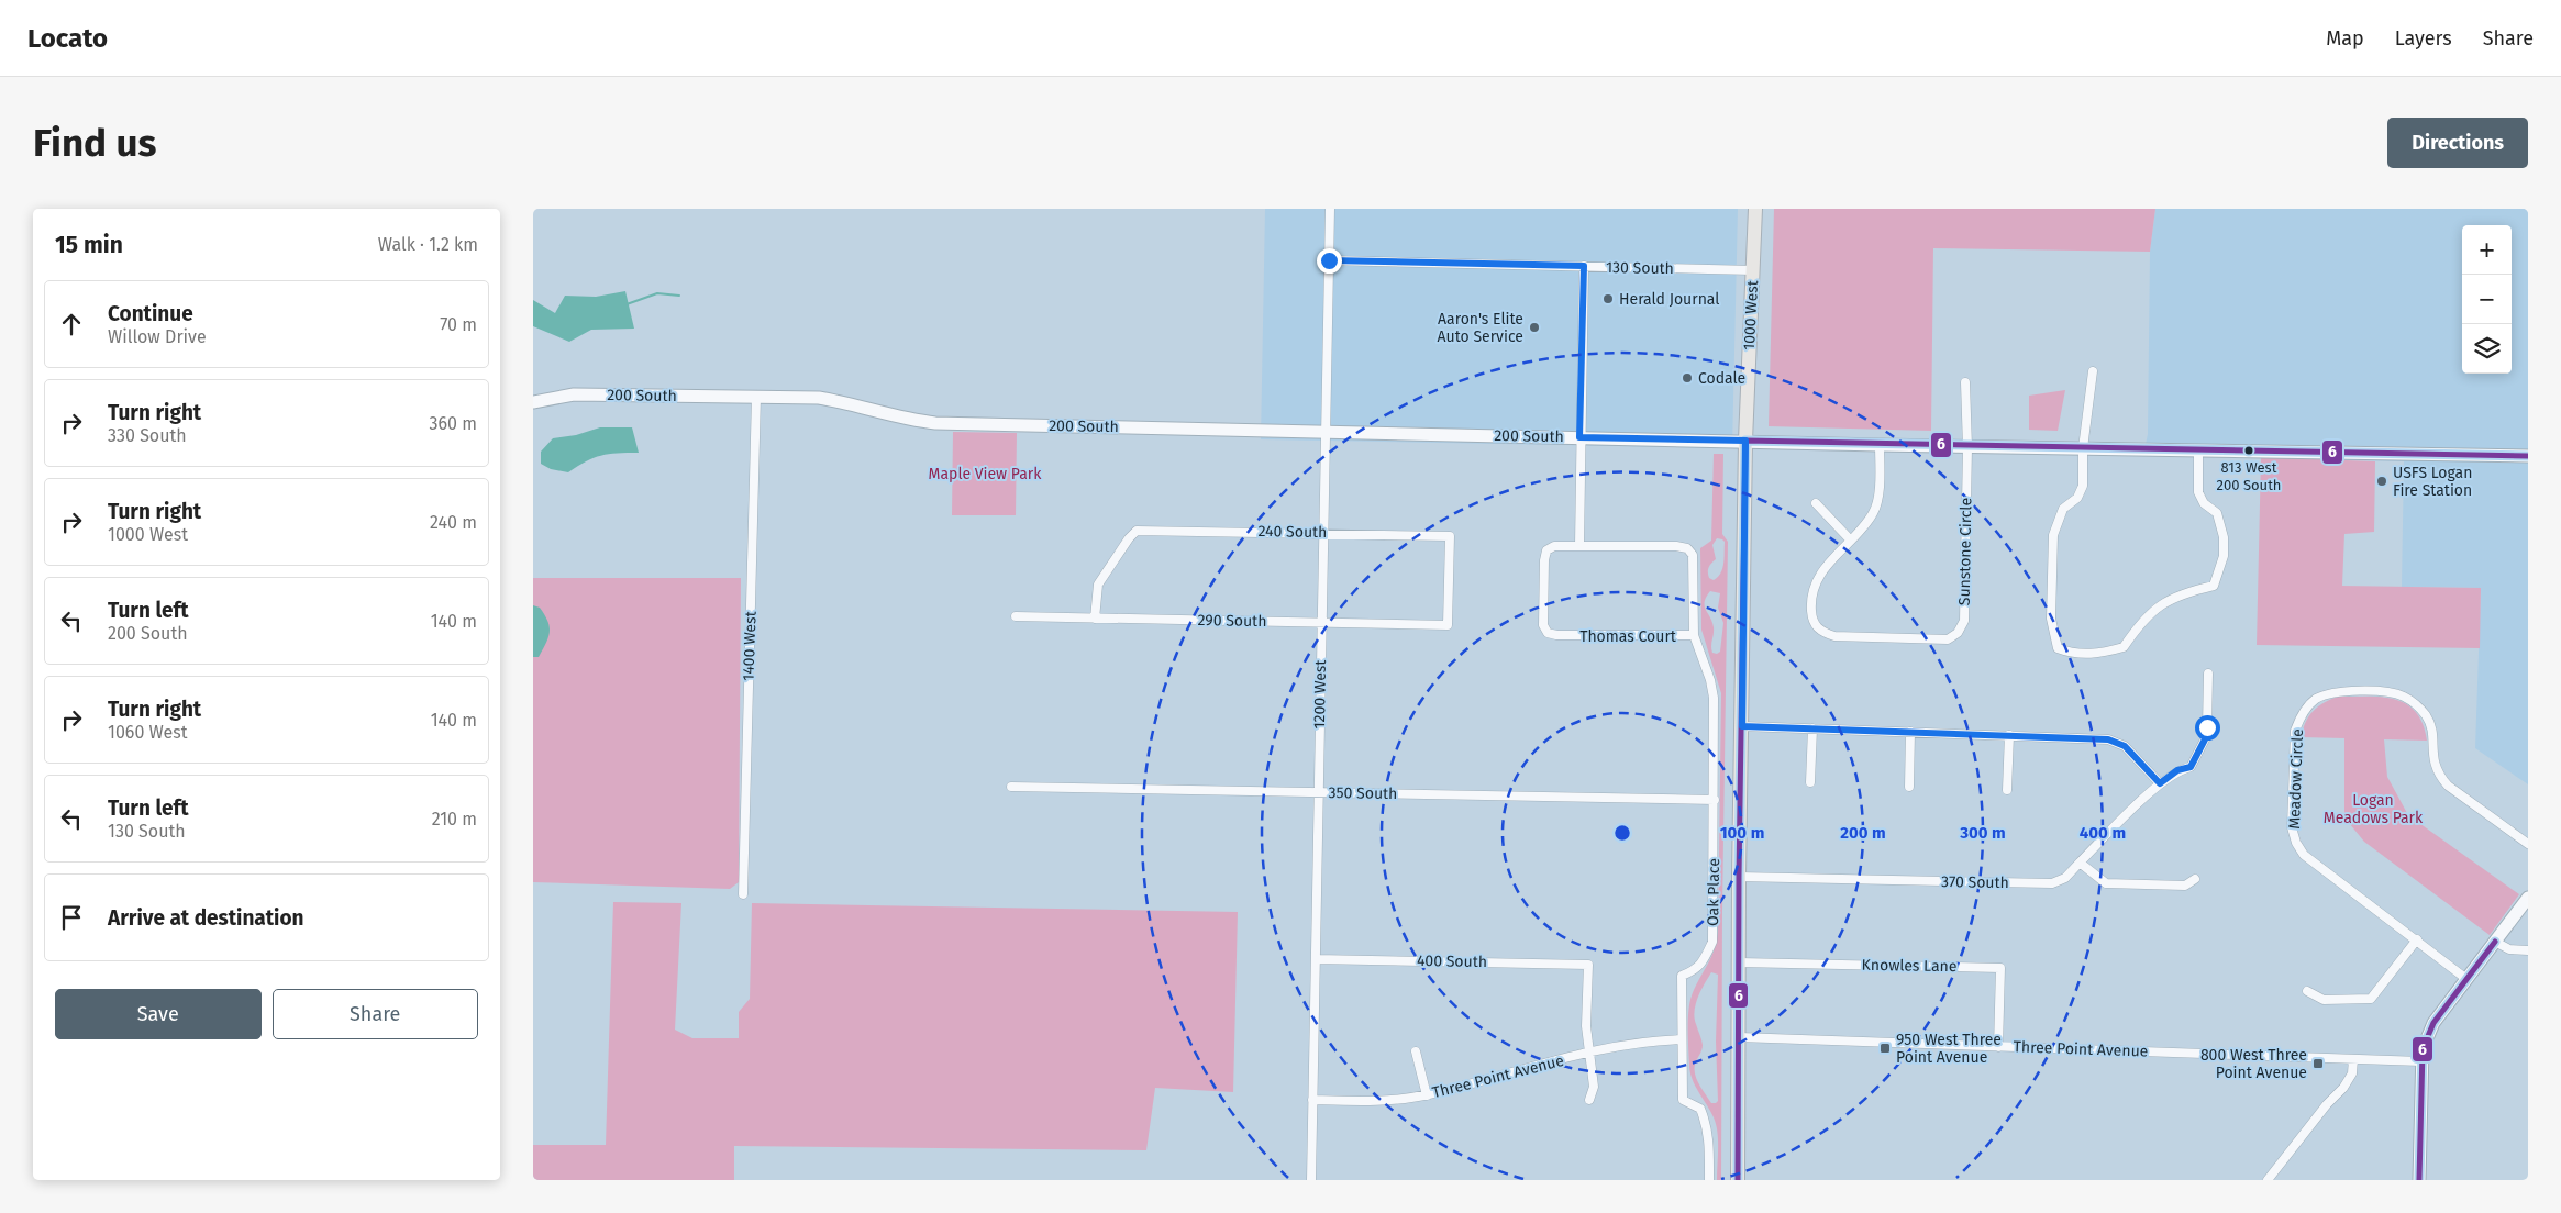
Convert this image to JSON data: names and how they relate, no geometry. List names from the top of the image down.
{
  "streets": {
    "main road": ["1000 West"],
    "street": [
      "130 South",
      "200 South",
      "240 South",
      "Sunstone Circle",
      "290 South",
      "Thomas Court",
      "1400 West",
      "1200 West",
      "Meadow Circle",
      "350 South",
      "370 South",
      "Oak Place",
      "400 South",
      "Knowles Lane",
      "Three Point Avenue"
    ]
  },
  "crossings": [
    ["130 South", "1000 West"],
    ["130 South", "1200 West"],
    ["1000 West", "200 South"],
    ["1000 West", "370 South"],
    ["1000 West", "Knowles Lane"],
    ["1000 West", "Three Point Avenue"],
    ["200 South", "Sunstone Circle"],
    ["200 South", "1400 West"],
    ["200 South", "1200 West"],
    ["240 South", "290 South"],
    ["240 South", "1200 West"],
    ["290 South", "1200 West"],
    ["Thomas Court", "Oak Place"],
    ["1200 West", "350 South"],
    ["1200 West", "400 South"],
    ["1200 West", "Three Point Avenue"],
    ["350 South", "Oak Place"],
    ["Oak Place", "Three Point Avenue"],
    ["400 South", "Three Point Avenue"],
    ["Knowles Lane", "Three Point Avenue"]
  ],
  "parks": ["Maple View Park", "Logan Meadows Park"],
  "places": {
    "other": [
      "Herald Journal",
      "Aaron's Elite Auto Service",
      "Codale",
      "813 West 200 South",
      "USFS Logan Fire Station"
    ],
    "transit": ["950 West Three Point Avenue", "800 West Three Point Avenue"]
  },
  "lines": ["transit line 6"],
  "page": {
    "header": "Locato",
    "nav": ["Map", "Layers", "Share"],
    "buttons": [
      "Directions",
      ["Save", "Share"]
    ],
    "title": "Find us",
    "heading": ["15 min", "Walk · 1.2 km"],
    "map_buttons": ["+", "−"],
    "list": [
      ["Continue", "Willow Drive", "70 m"],
      ["Turn right", "330 South", "360 m"],
      ["Turn right", "1000 West", "240 m"],
      ["Turn left", "200 South", "140 m"],
      ["Turn right", "1060 West", "140 m"],
      ["Turn left", "130 South", "210 m"],
      "Arrive at destination"
    ]
  },
  "rings": [
    "100 m",
    "200 m",
    "300 m",
    "400 m"
  ]
}
